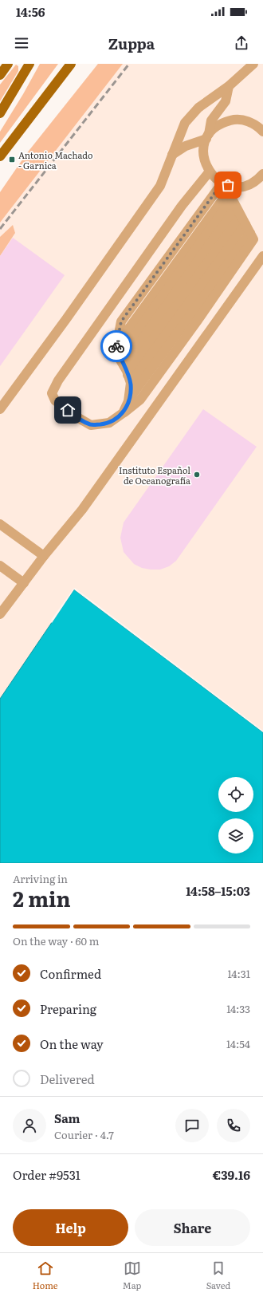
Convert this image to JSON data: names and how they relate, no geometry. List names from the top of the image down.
{
  "places": {
    "transit": ["Antonio Machado - Garnica"],
    "other": ["Instituto Español de Oceanografía"]
  },
  "page": {
    "status": "14:56",
    "header": "Zuppa",
    "heading": ["2 min", "Arriving in", "14:58–15:03"],
    "panel": [
      "Sam",
      "Courier · 4.7",
      "Order #9531",
      "€39.16"
    ],
    "bar": "On the way · 60 m",
    "list": [
      ["Confirmed", "14:31"],
      ["Preparing", "14:33"],
      ["On the way", "14:54"],
      "Delivered"
    ],
    "buttons": ["Help", "Share"],
    "tabs": ["Home", "Map", "Saved"]
  }
}
